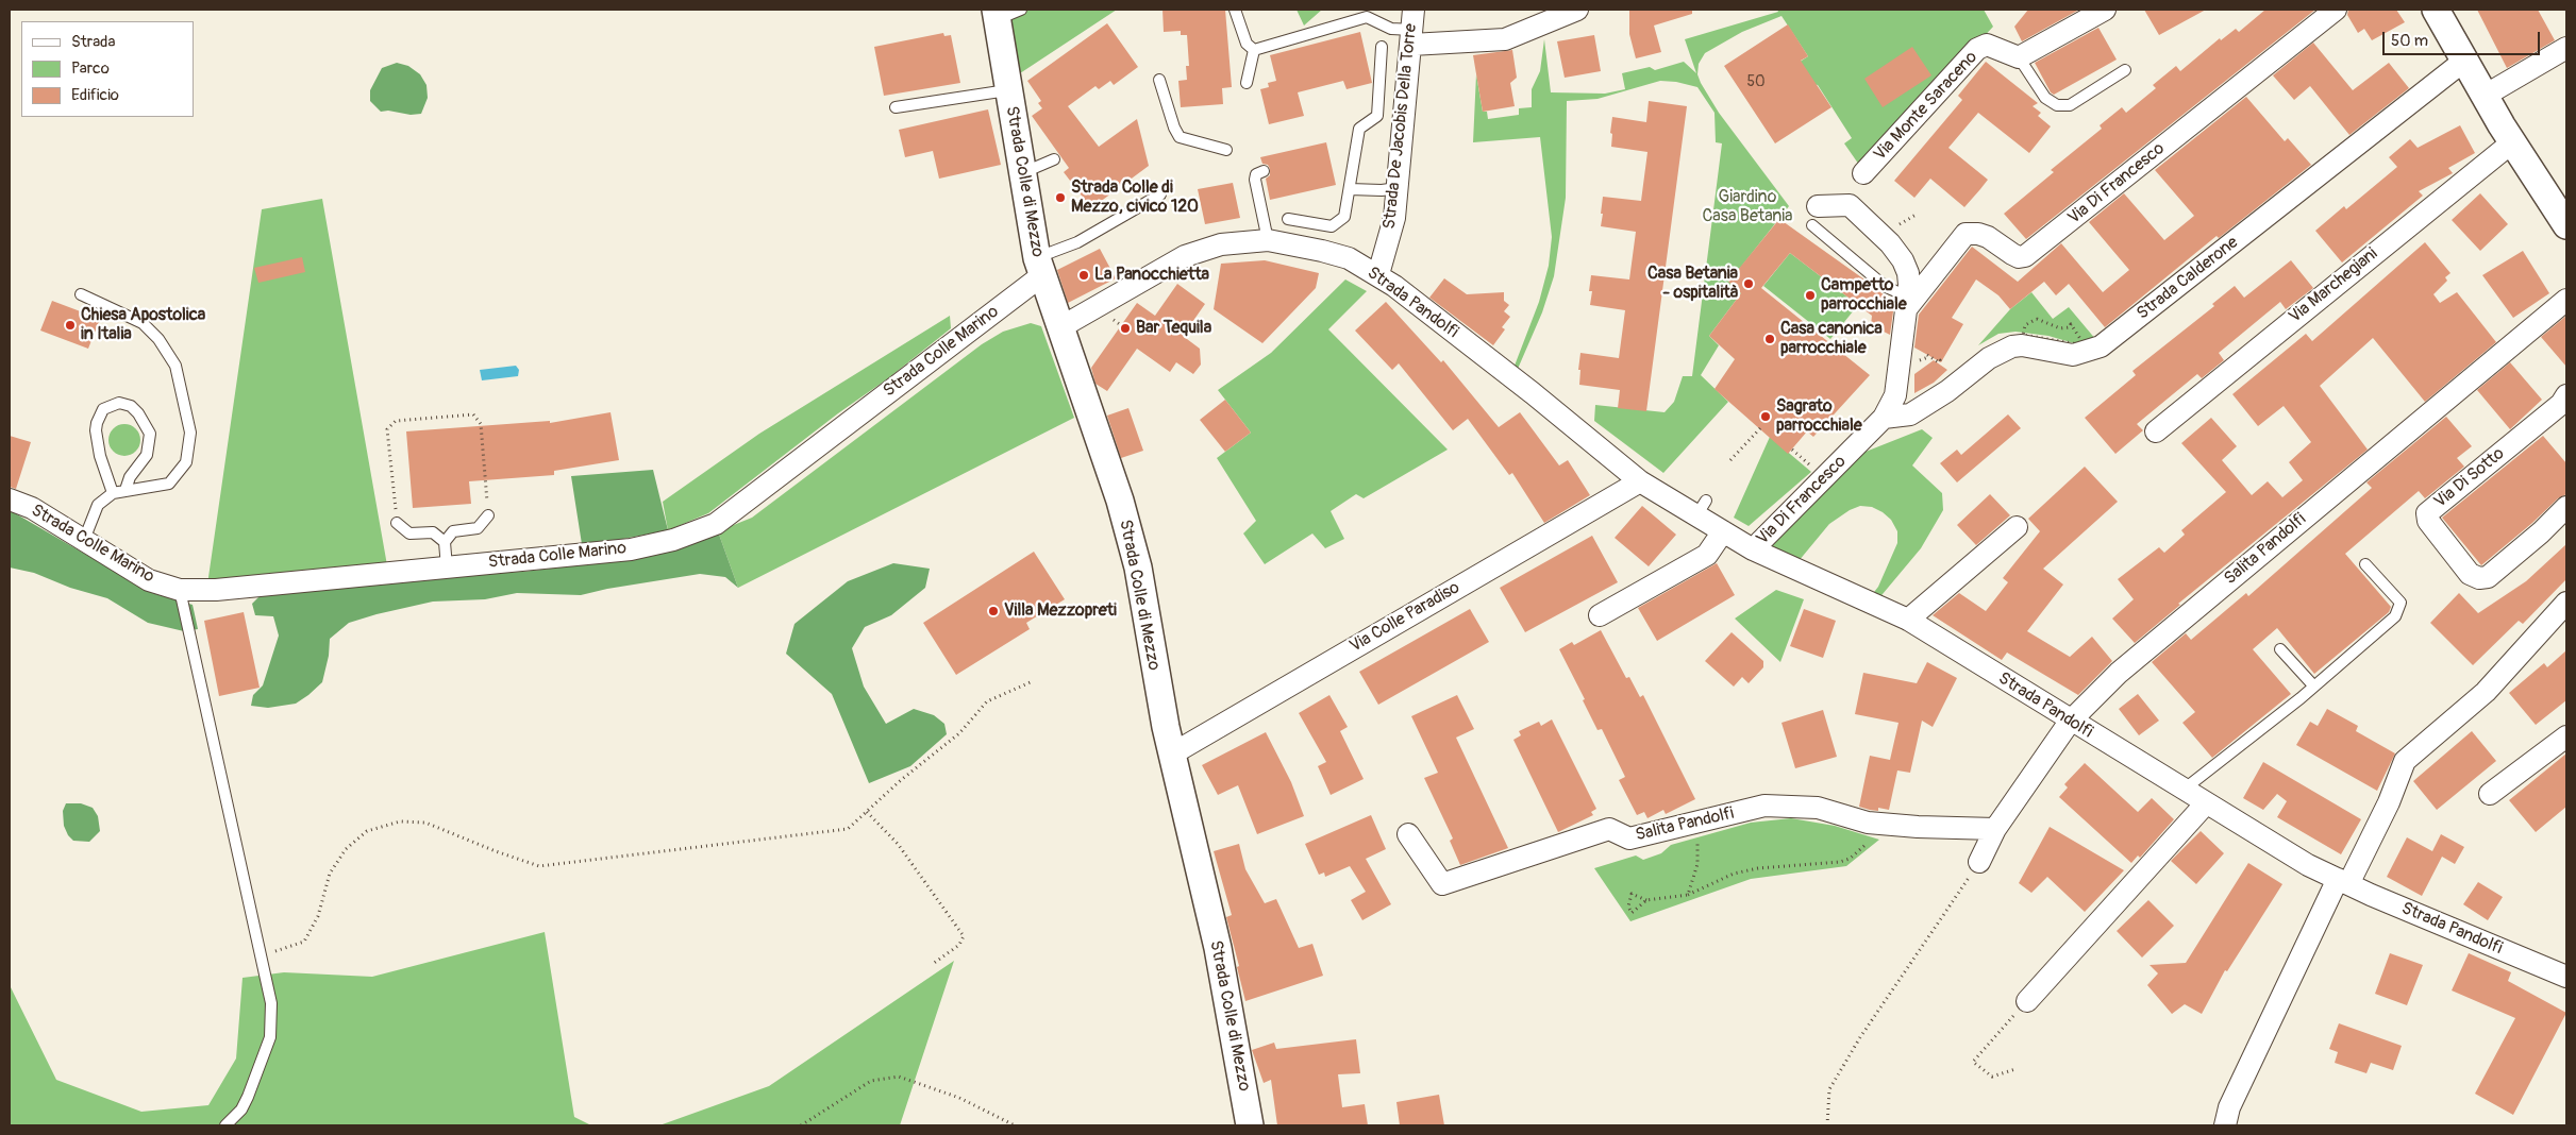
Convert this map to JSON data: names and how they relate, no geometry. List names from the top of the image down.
{
  "streets": {
    "street": [
      "Via Monte Saraceno",
      "Strada De Jacobis Della Torre",
      "Strada Colle di Mezzo",
      "Via Di Francesco",
      "Strada Calderone",
      "Via Marchegiani",
      "Strada Pandolfi",
      "Strada Colle Marino",
      "Via Di Sotto",
      "Salita Pandolfi",
      "Via Colle Paradiso"
    ]
  },
  "crossings": [
    ["Strada De Jacobis Della Torre", "Strada Pandolfi"],
    ["Strada Colle di Mezzo", "Strada Pandolfi"],
    ["Strada Colle di Mezzo", "Strada Colle Marino"],
    ["Strada Colle di Mezzo", "Via Colle Paradiso"],
    ["Via Di Francesco", "Strada Calderone"],
    ["Via Di Francesco", "Strada Pandolfi"],
    ["Strada Pandolfi", "Salita Pandolfi"],
    ["Strada Pandolfi", "Via Colle Paradiso"]
  ],
  "parks": ["Giardino Casa Betania"],
  "places": [
    "Strada Colle di Mezzo, civico 120",
    "La Panocchietta",
    "Casa Betania - ospitalità",
    "Campetto parrocchiale",
    "Chiesa Apostolica in Italia",
    "Bar Tequila",
    "Casa canonica parrocchiale",
    "Sagrato parrocchiale",
    "Villa Mezzopreti"
  ],
  "house_numbers": ["50"],
  "legend": ["Strada", "Parco", "Edificio"],
  "scale_bar": "50 m"
}
